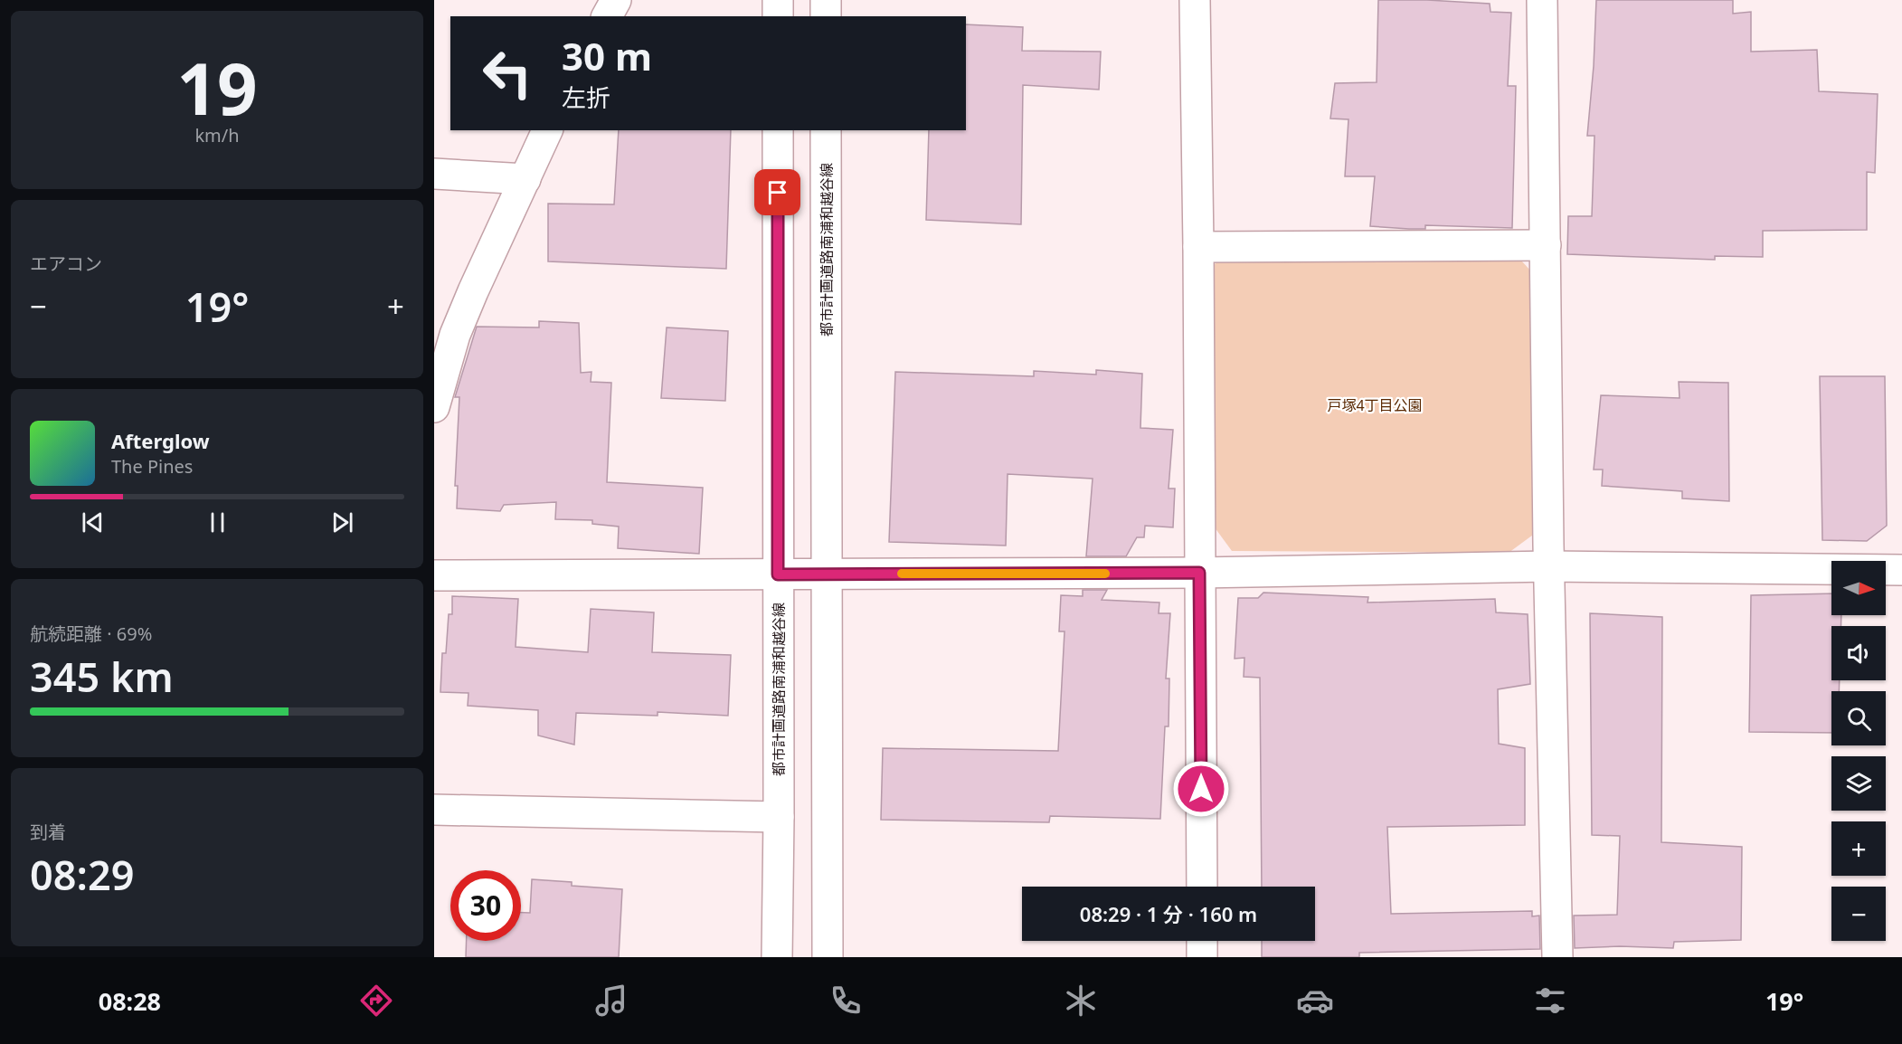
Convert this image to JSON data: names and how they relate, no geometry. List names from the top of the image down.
{
  "streets": {
    "street": ["都市計画道路南浦和越谷線"]
  },
  "parks": ["戸塚4丁目公園"],
  "north": "right",
  "page": {
    "tile": [
      ["19", "km/h"],
      "エアコン",
      ["航続距離 · 69%", "345 km"],
      ["到着", "08:29"]
    ],
    "turn": ["30 m", "左折"],
    "heat": ["−", "19°", "+"],
    "song": ["Afterglow", "The Pines"],
    "map_buttons": ["+", "−"],
    "limit": "30",
    "trip": "08:29 · 1 分 · 160 m",
    "tabs": ["08:28", "19°"]
  }
}
